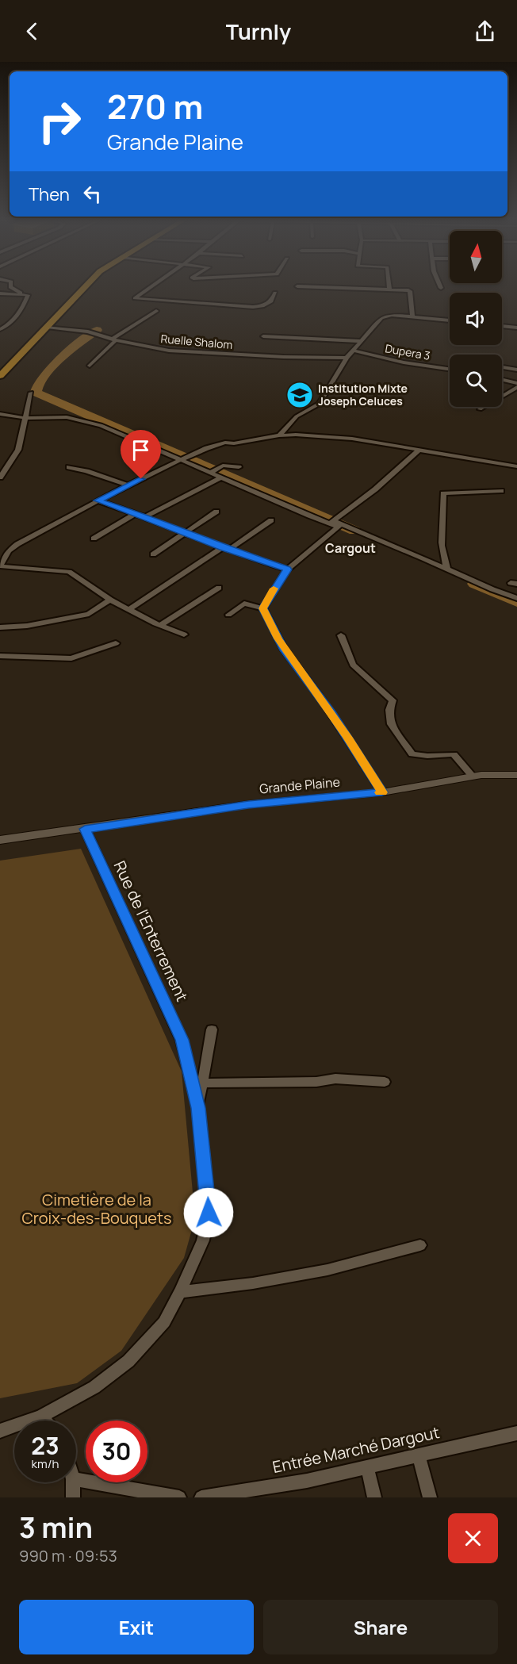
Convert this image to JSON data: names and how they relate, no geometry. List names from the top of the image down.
{
  "streets": {
    "street": [
      "Ruelle Shalom",
      "Dupera 3",
      "Grande Plaine",
      "Rue de l'Enterrement",
      "Entrée Marché Dargout"
    ]
  },
  "crossings": [
    ["Grande Plaine", "Rue de l'Enterrement"]
  ],
  "districts": ["Cargout"],
  "parks": ["Cimetière de la Croix-des-Bouquets"],
  "places": {
    "school or university": ["Institution Mixte Joseph Celuces"]
  },
  "north": "top",
  "page": {
    "header": "Turnly",
    "turn": ["270 m", "Grande Plaine"],
    "then": "Then",
    "speed": "23 km/h",
    "limit": "30",
    "heading": ["3 min", "990 m · 09:53"],
    "buttons": ["Exit", "Share"]
  }
}
